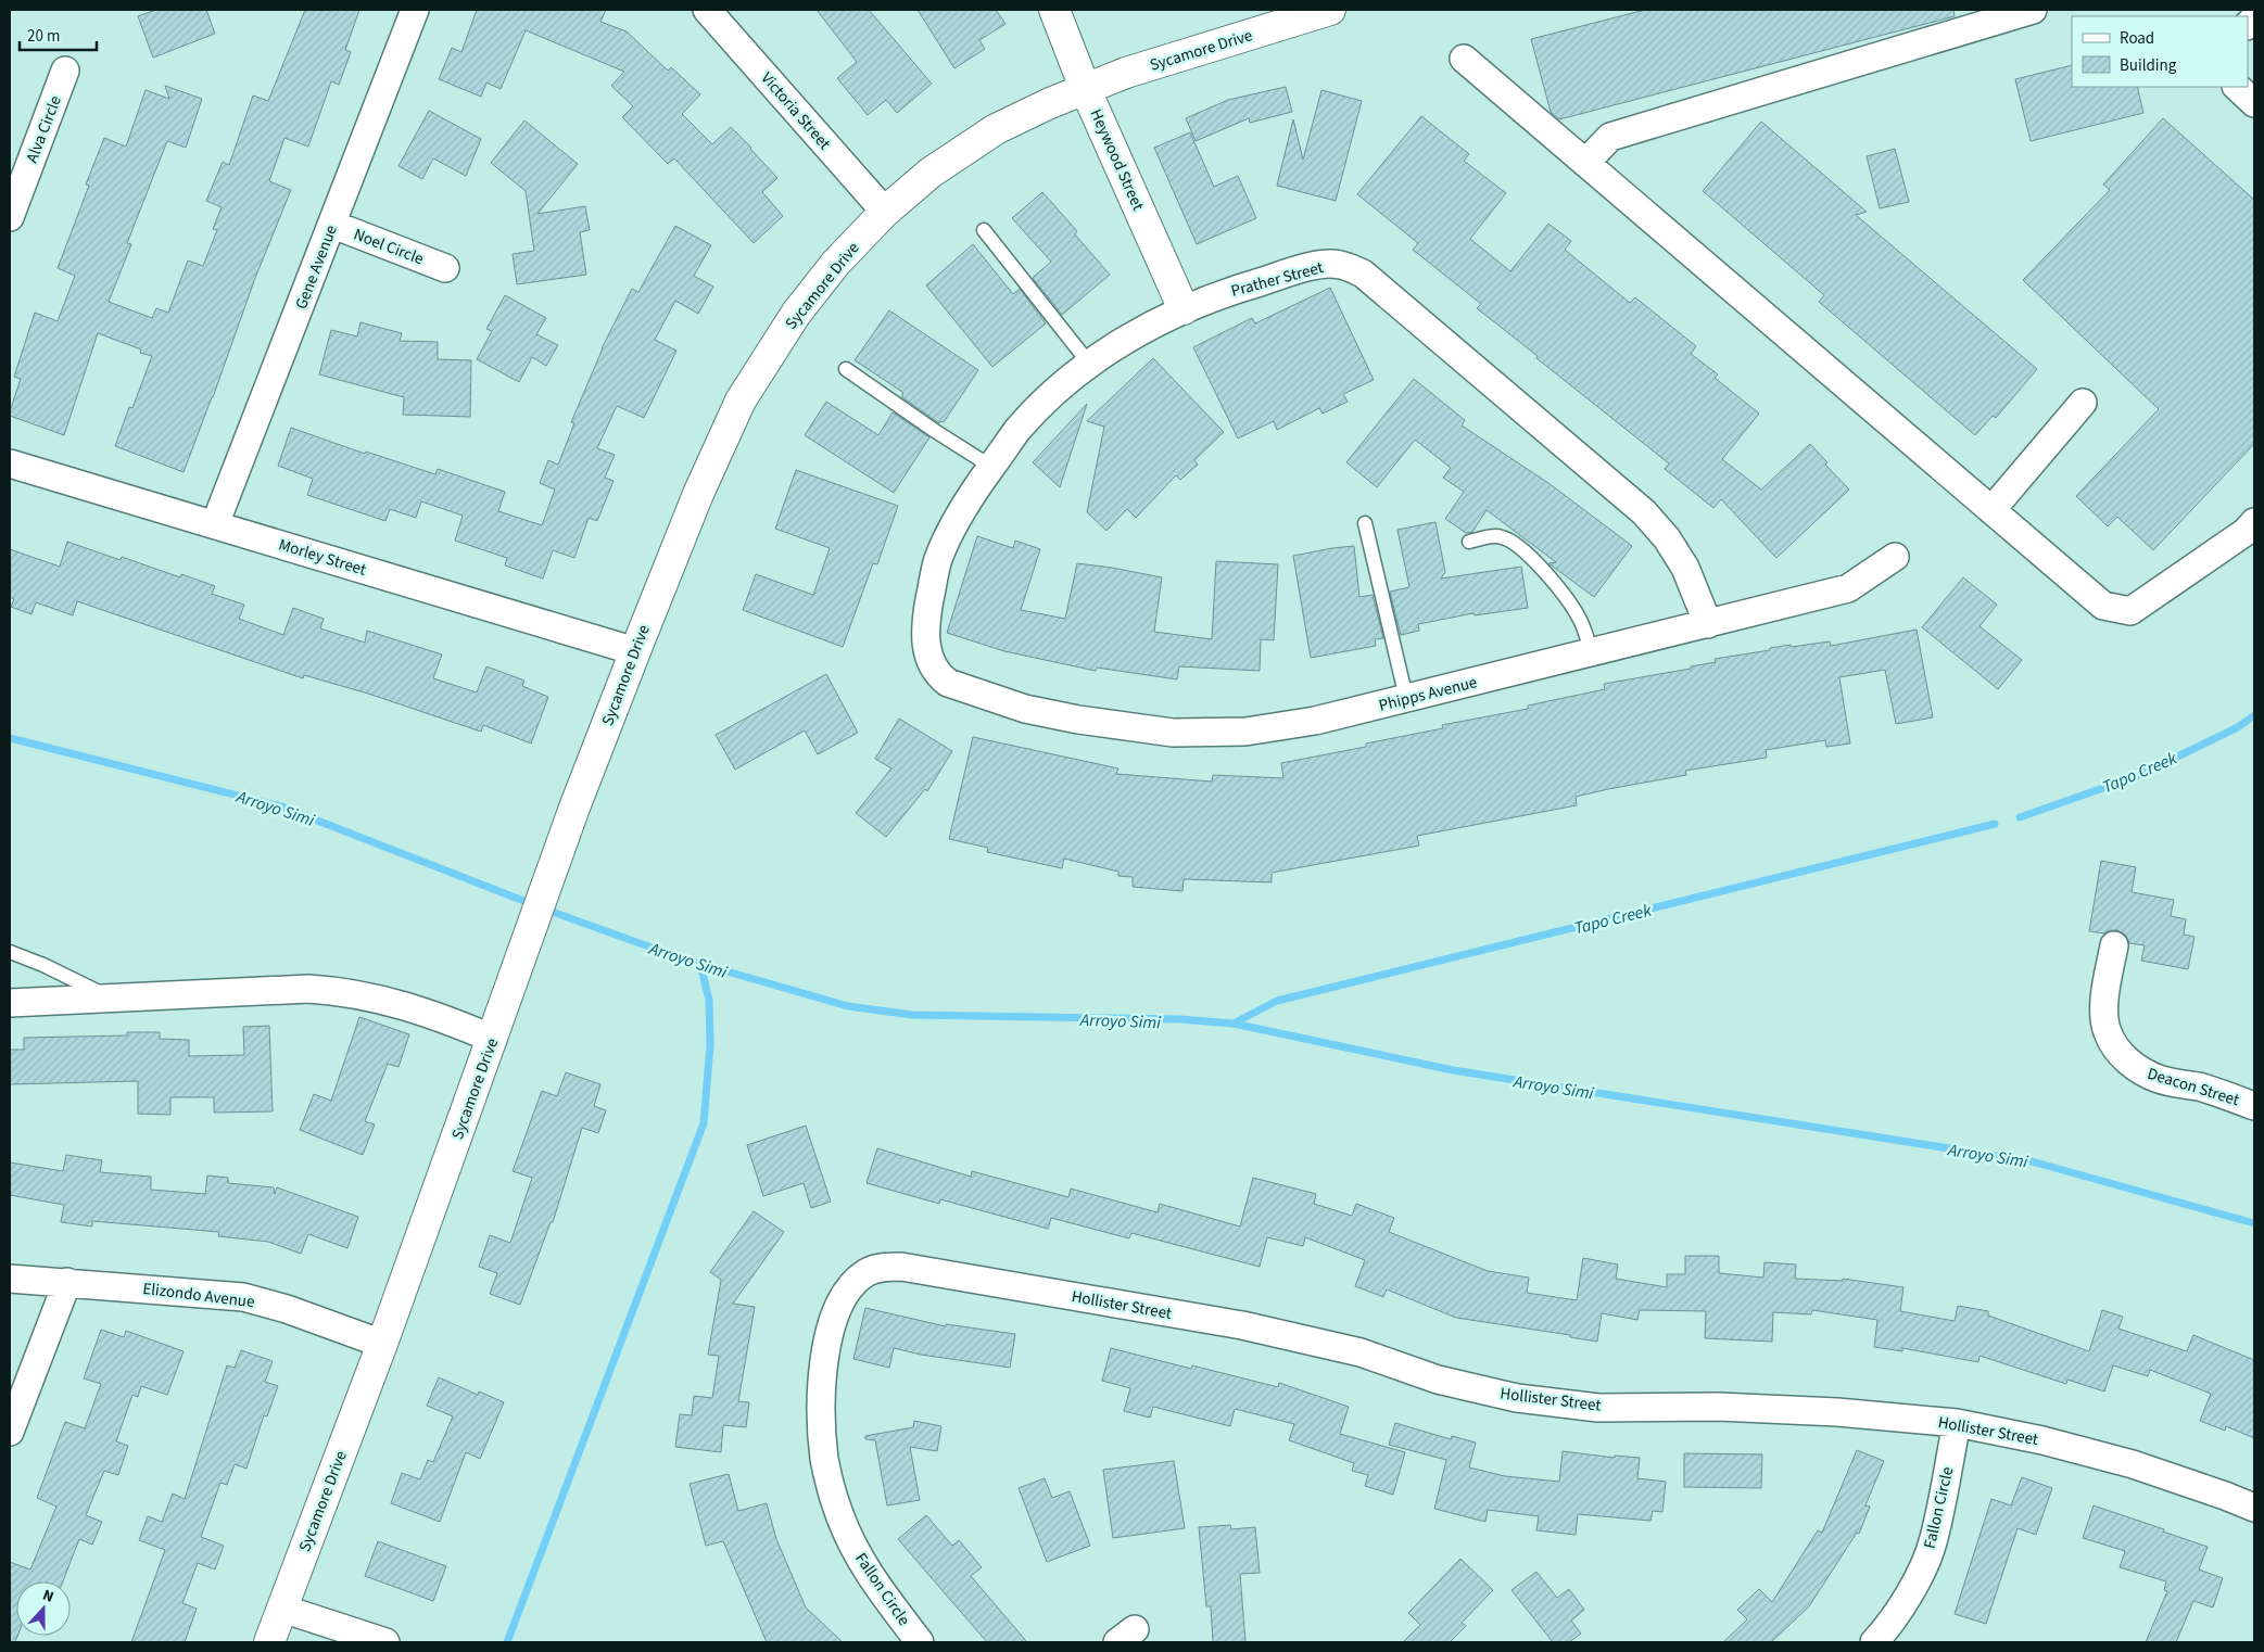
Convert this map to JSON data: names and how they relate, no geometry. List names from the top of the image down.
{
  "streets": {
    "main road": ["Sycamore Drive", "Heywood Street"],
    "street": [
      "Victoria Street",
      "Alva Circle",
      "Noel Circle",
      "Gene Avenue",
      "Prather Street",
      "Morley Street",
      "Phipps Avenue",
      "Deacon Street",
      "Elizondo Avenue",
      "Hollister Street",
      "Fallon Circle"
    ]
  },
  "crossings": [
    ["Sycamore Drive", "Victoria Street"],
    ["Sycamore Drive", "Heywood Street"],
    ["Sycamore Drive", "Morley Street"],
    ["Sycamore Drive", "Elizondo Avenue"],
    ["Heywood Street", "Prather Street"],
    ["Noel Circle", "Gene Avenue"],
    ["Gene Avenue", "Morley Street"],
    ["Prather Street", "Phipps Avenue"],
    ["Hollister Street", "Fallon Circle"]
  ],
  "water": ["Tapo Creek", "Arroyo Simi"],
  "legend": ["Road", "Building"],
  "scale_bar": "20 m",
  "north": "top"
}
